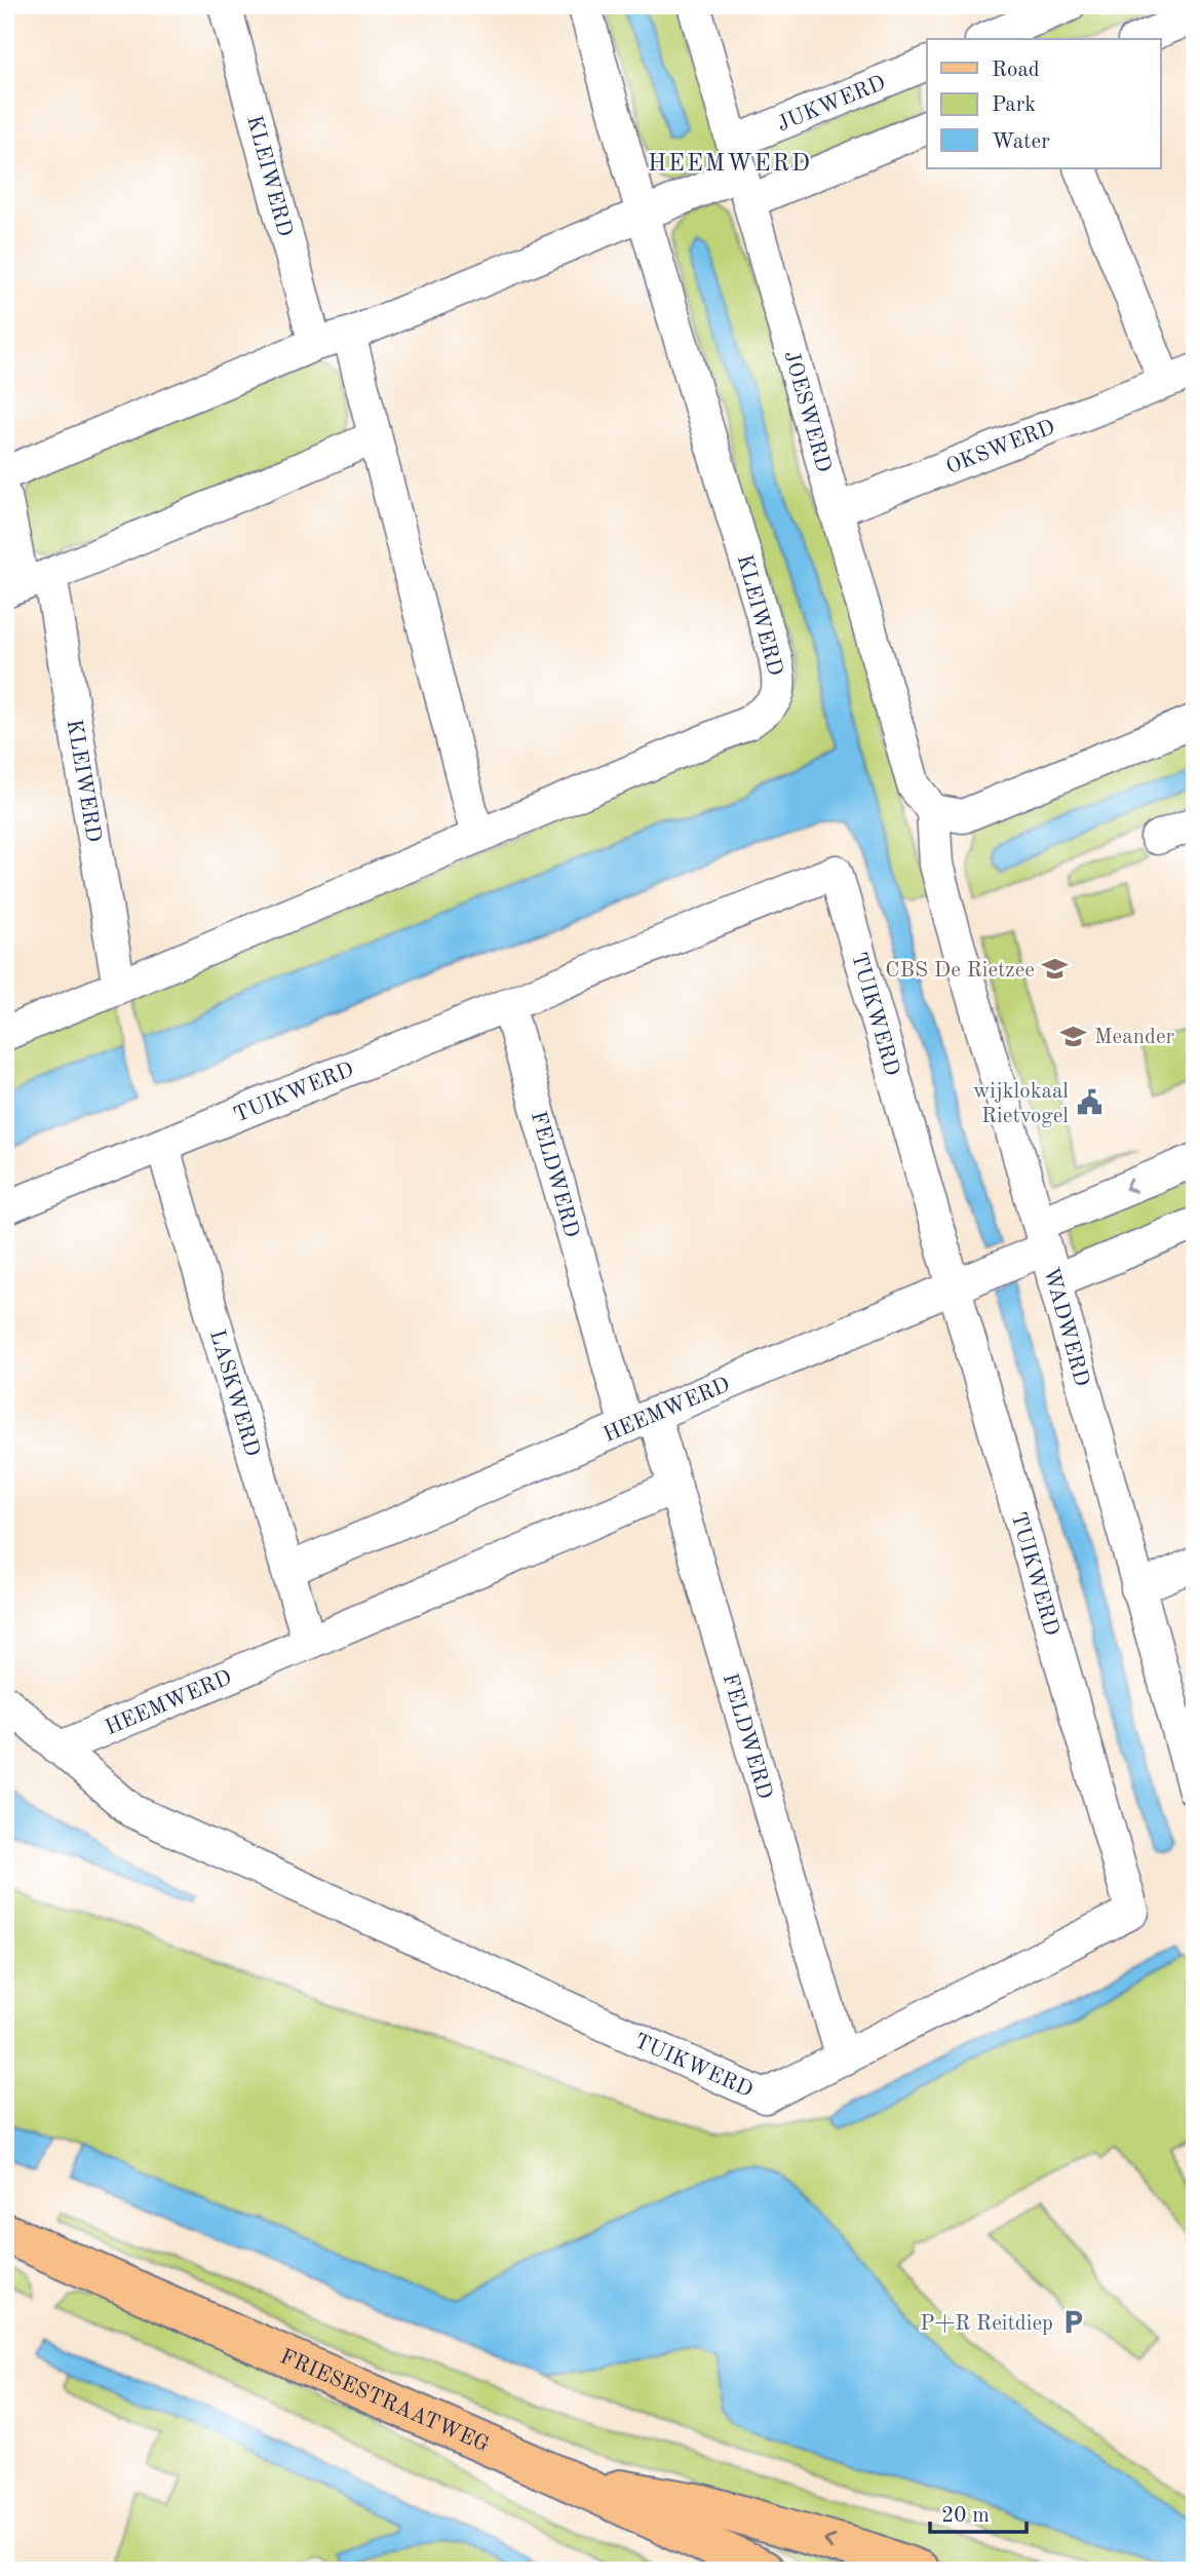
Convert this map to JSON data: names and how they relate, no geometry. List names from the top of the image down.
{
  "streets": {
    "main road": ["FRIESESTRAATWEG"],
    "street": [
      "JUKWERD",
      "KLEIWERD",
      "JOESWERD",
      "OKSWERD",
      "TUIKWERD",
      "FELDWERD",
      "WADWERD",
      "LASKWERD",
      "HEEMWERD"
    ]
  },
  "crossings": [
    ["JUKWERD", "JOESWERD"],
    ["JOESWERD", "OKSWERD"],
    ["JOESWERD", "WADWERD"],
    ["TUIKWERD", "FELDWERD"],
    ["TUIKWERD", "LASKWERD"],
    ["TUIKWERD", "HEEMWERD"],
    ["FELDWERD", "HEEMWERD"],
    ["WADWERD", "HEEMWERD"],
    ["LASKWERD", "HEEMWERD"]
  ],
  "districts": ["HEEMWERD"],
  "places": {
    "school or university": ["CBS De Rietzee", "Meander"],
    "public building": ["wijklokaal Rietvogel"],
    "parking": ["P+R Reitdiep"]
  },
  "legend": ["Road", "Park", "Water"],
  "scale_bar": "20 m"
}
